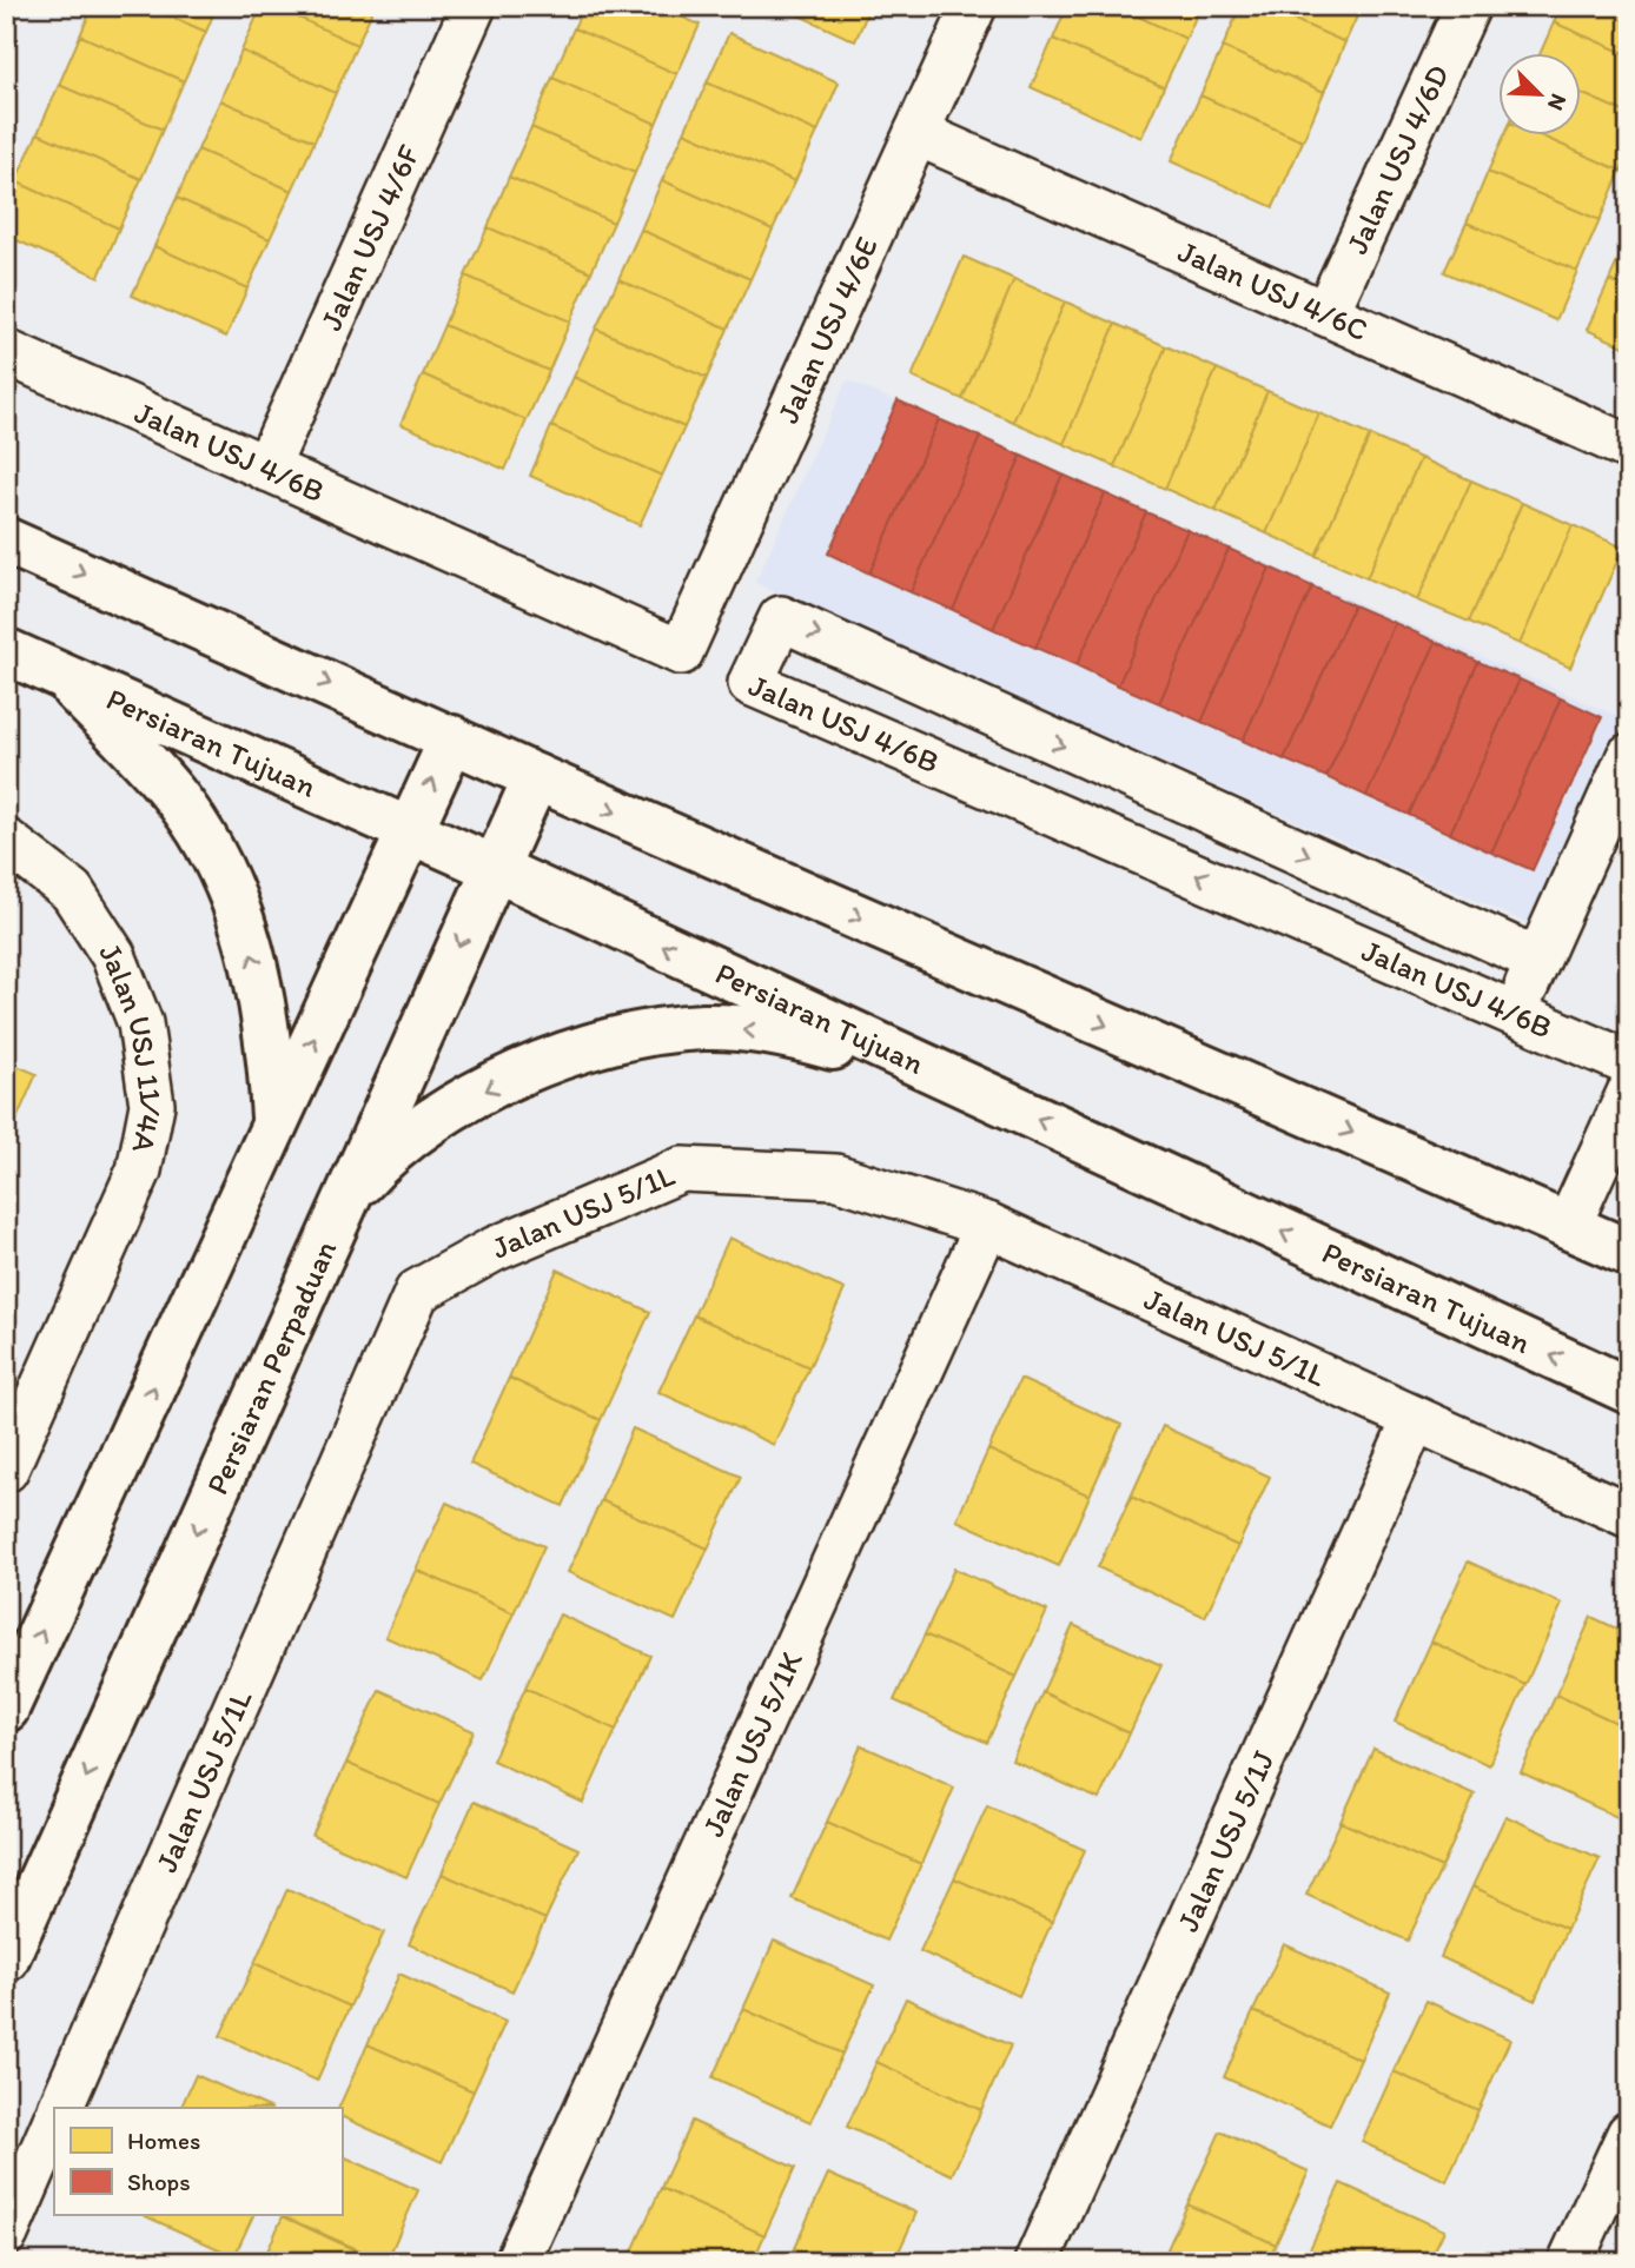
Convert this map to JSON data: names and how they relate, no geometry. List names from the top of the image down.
{
  "streets": {
    "main road": ["Persiaran Tujuan", "Persiaran Perpaduan"],
    "street": [
      "Jalan USJ 4/6D",
      "Jalan USJ 4/6F",
      "Jalan USJ 4/6C",
      "Jalan USJ 4/6E",
      "Jalan USJ 4/6B",
      "Jalan USJ 11/4A",
      "Jalan USJ 5/1L",
      "Jalan USJ 5/1K",
      "Jalan USJ 5/1J"
    ]
  },
  "crossings": [
    ["Jalan USJ 4/6D", "Jalan USJ 4/6C"],
    ["Jalan USJ 4/6F", "Jalan USJ 4/6B"],
    ["Jalan USJ 4/6C", "Jalan USJ 4/6E"],
    ["Jalan USJ 4/6E", "Jalan USJ 4/6B"],
    ["Persiaran Tujuan", "Persiaran Perpaduan"],
    ["Jalan USJ 5/1L", "Jalan USJ 5/1K"],
    ["Jalan USJ 5/1L", "Jalan USJ 5/1J"]
  ],
  "legend": ["Homes", "Shops"],
  "north": "bottom right"
}
